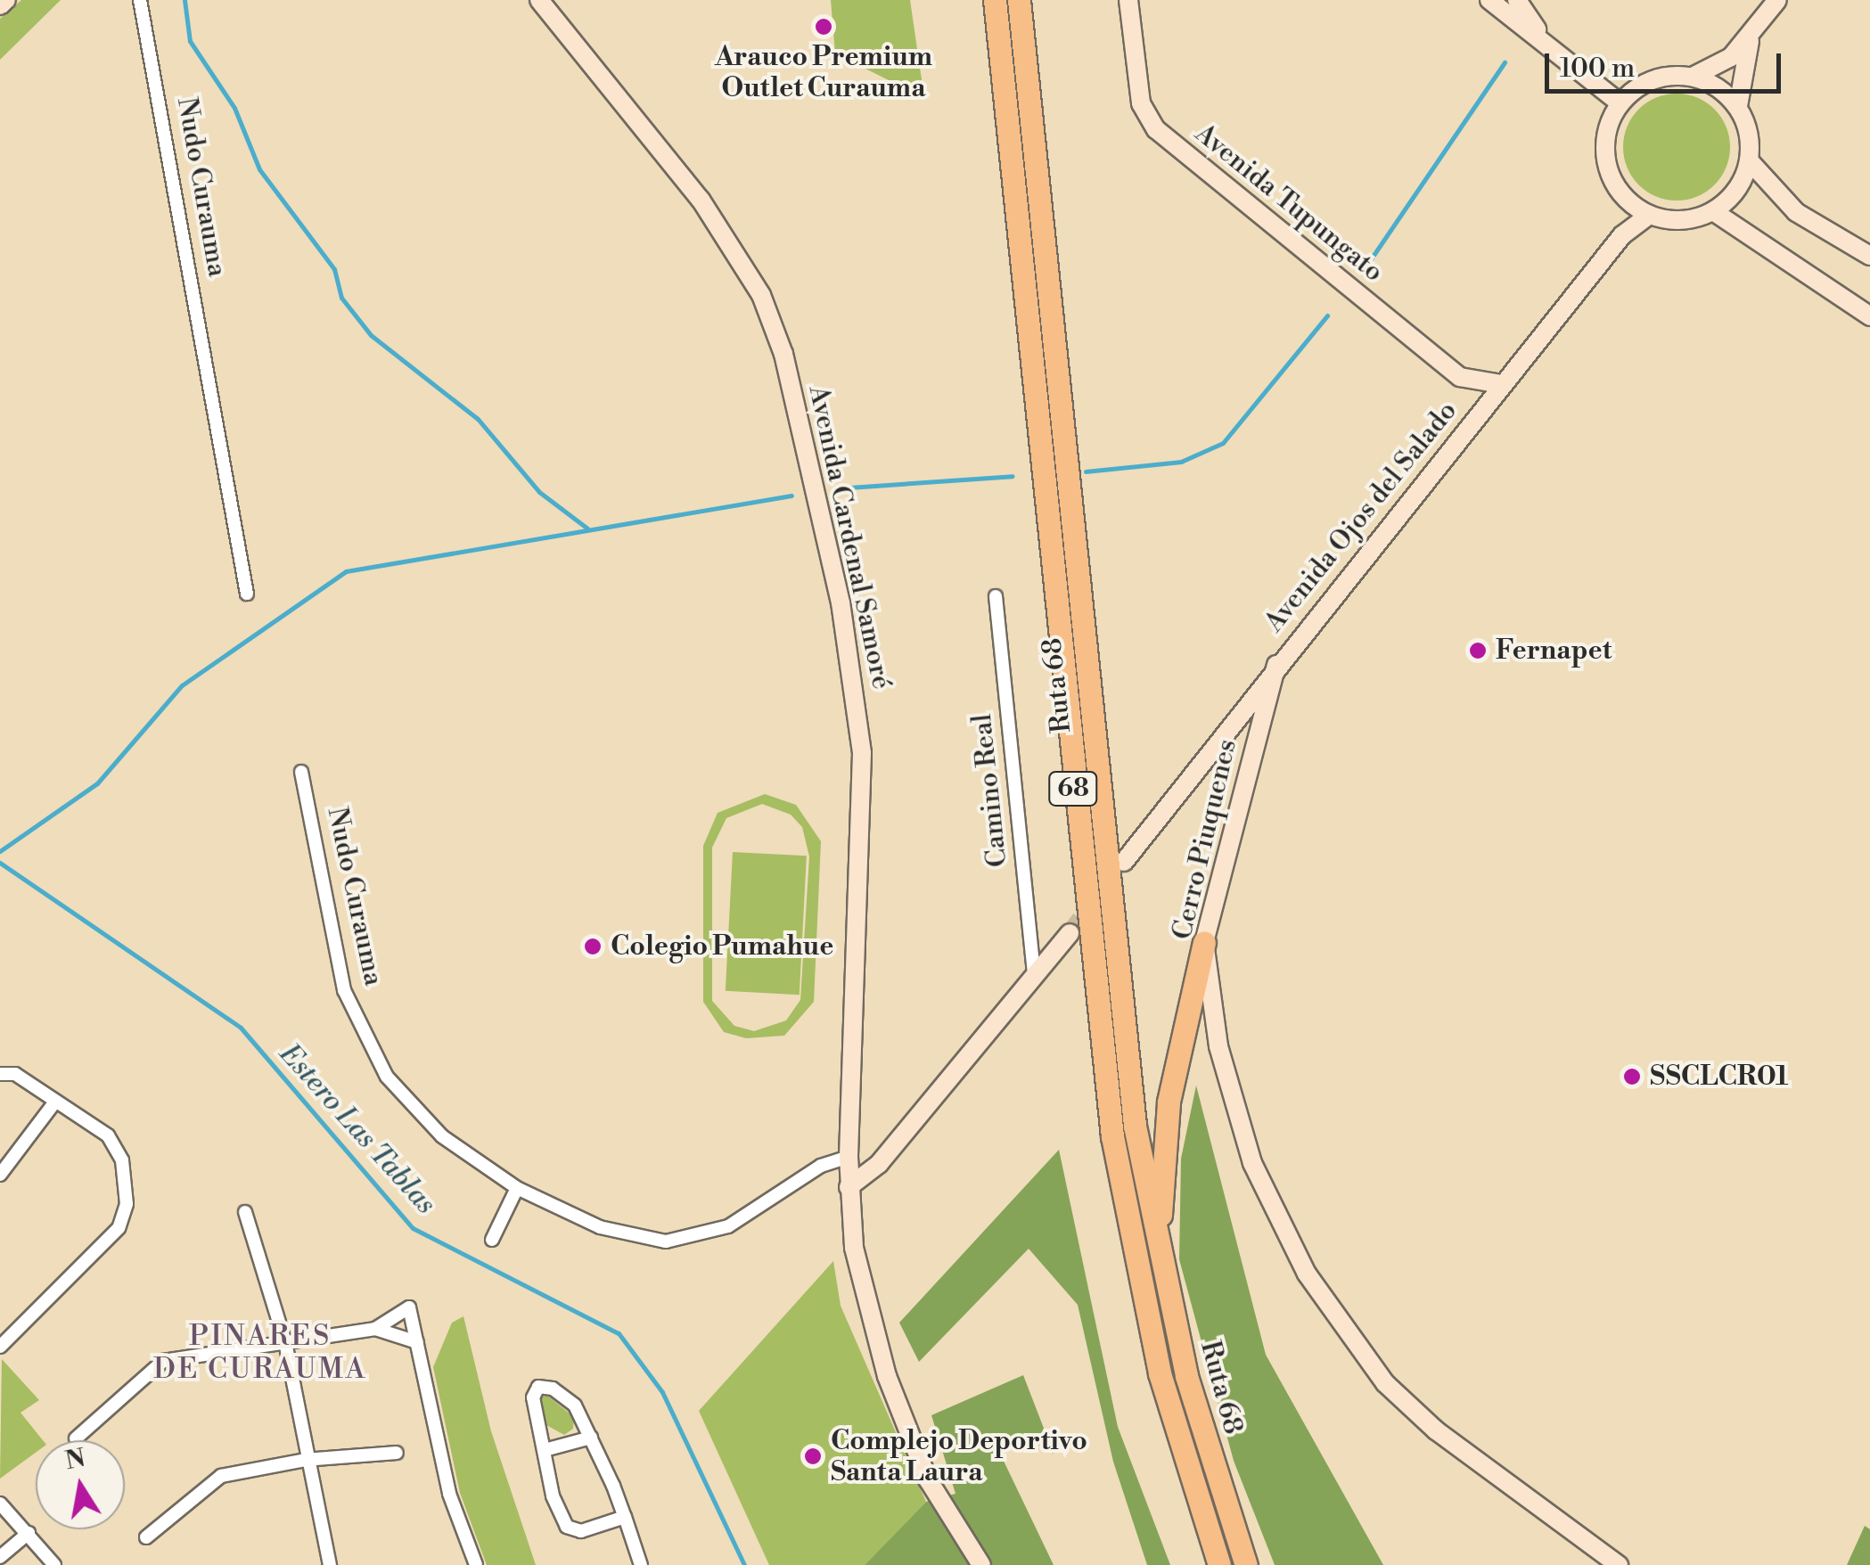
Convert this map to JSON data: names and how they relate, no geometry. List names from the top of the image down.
{
  "streets": {
    "highway": ["Ruta 68", "68"],
    "main road": [
      "Avenida Tupungato",
      "Avenida Ojos del Salado",
      "Avenida Cardenal Samoré",
      "Cerro Piuquenes"
    ],
    "street": ["Nudo Curauma", "Camino Real"]
  },
  "crossings": [
    ["Nudo Curauma", "Avenida Cardenal Samoré"],
    ["Avenida Tupungato", "Avenida Ojos del Salado"],
    ["Avenida Ojos del Salado", "Cerro Piuquenes"]
  ],
  "districts": ["PINARES DE CURAUMA"],
  "water": ["Estero Las Tablas"],
  "places": [
    "Arauco Premium Outlet Curauma",
    "Fernapet",
    "Colegio Pumahue",
    "SSCLCR01",
    "Complejo Deportivo Santa Laura"
  ],
  "scale_bar": "100 m",
  "north": "top"
}
